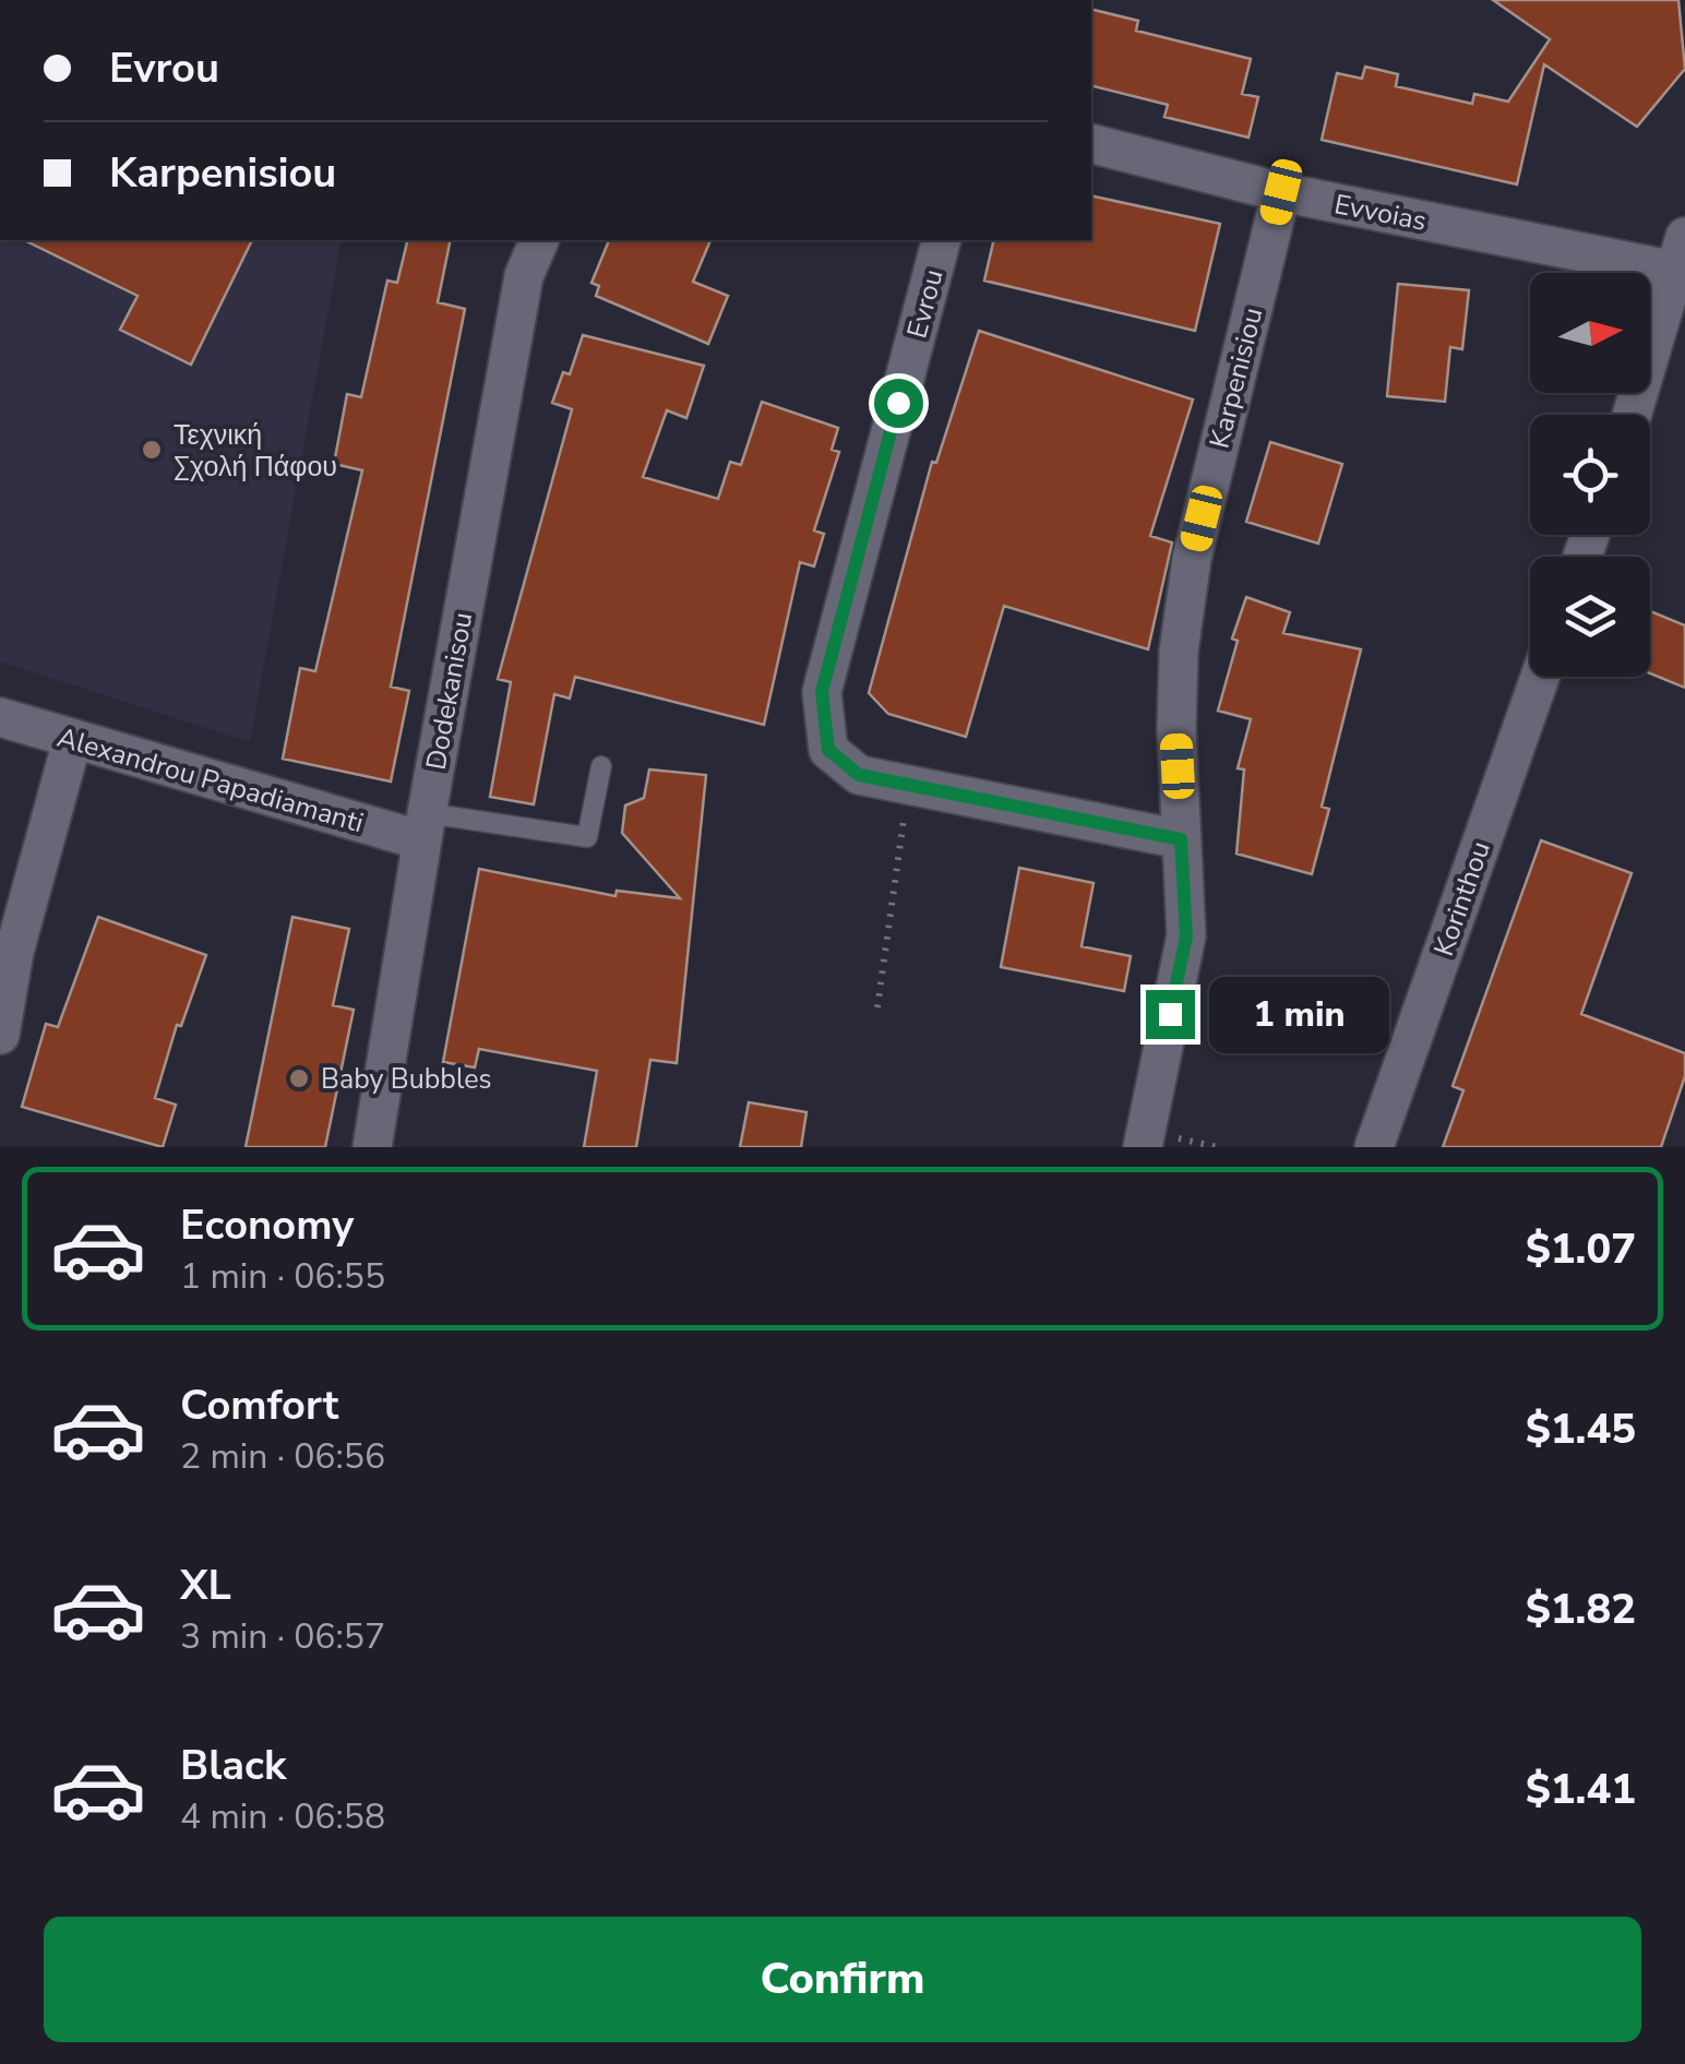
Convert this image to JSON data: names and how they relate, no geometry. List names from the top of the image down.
{
  "streets": {
    "street": [
      "Evvoias",
      "Evrou",
      "Karpenisiou",
      "Dodekanisou",
      "Alexandrou Papadiamanti",
      "Korinthou"
    ]
  },
  "crossings": [
    ["Evvoias", "Karpenisiou"],
    ["Dodekanisou", "Alexandrou Papadiamanti"]
  ],
  "places": ["Τεχνική Σχολή Πάφου", "Baby Bubbles"],
  "north": "right",
  "page": {
    "banner": ["Evrou", "Karpenisiou"],
    "bubble": "1 min",
    "list": [
      {
        "name": "Economy",
        "note": "1 min · 06:55",
        "value": "$1.07"
      },
      {
        "name": "Comfort",
        "note": "2 min · 06:56",
        "value": "$1.45"
      },
      {
        "name": "XL",
        "note": "3 min · 06:57",
        "value": "$1.82"
      },
      {
        "name": "Black",
        "note": "4 min · 06:58",
        "value": "$1.41"
      }
    ],
    "buttons": "Confirm"
  }
}
